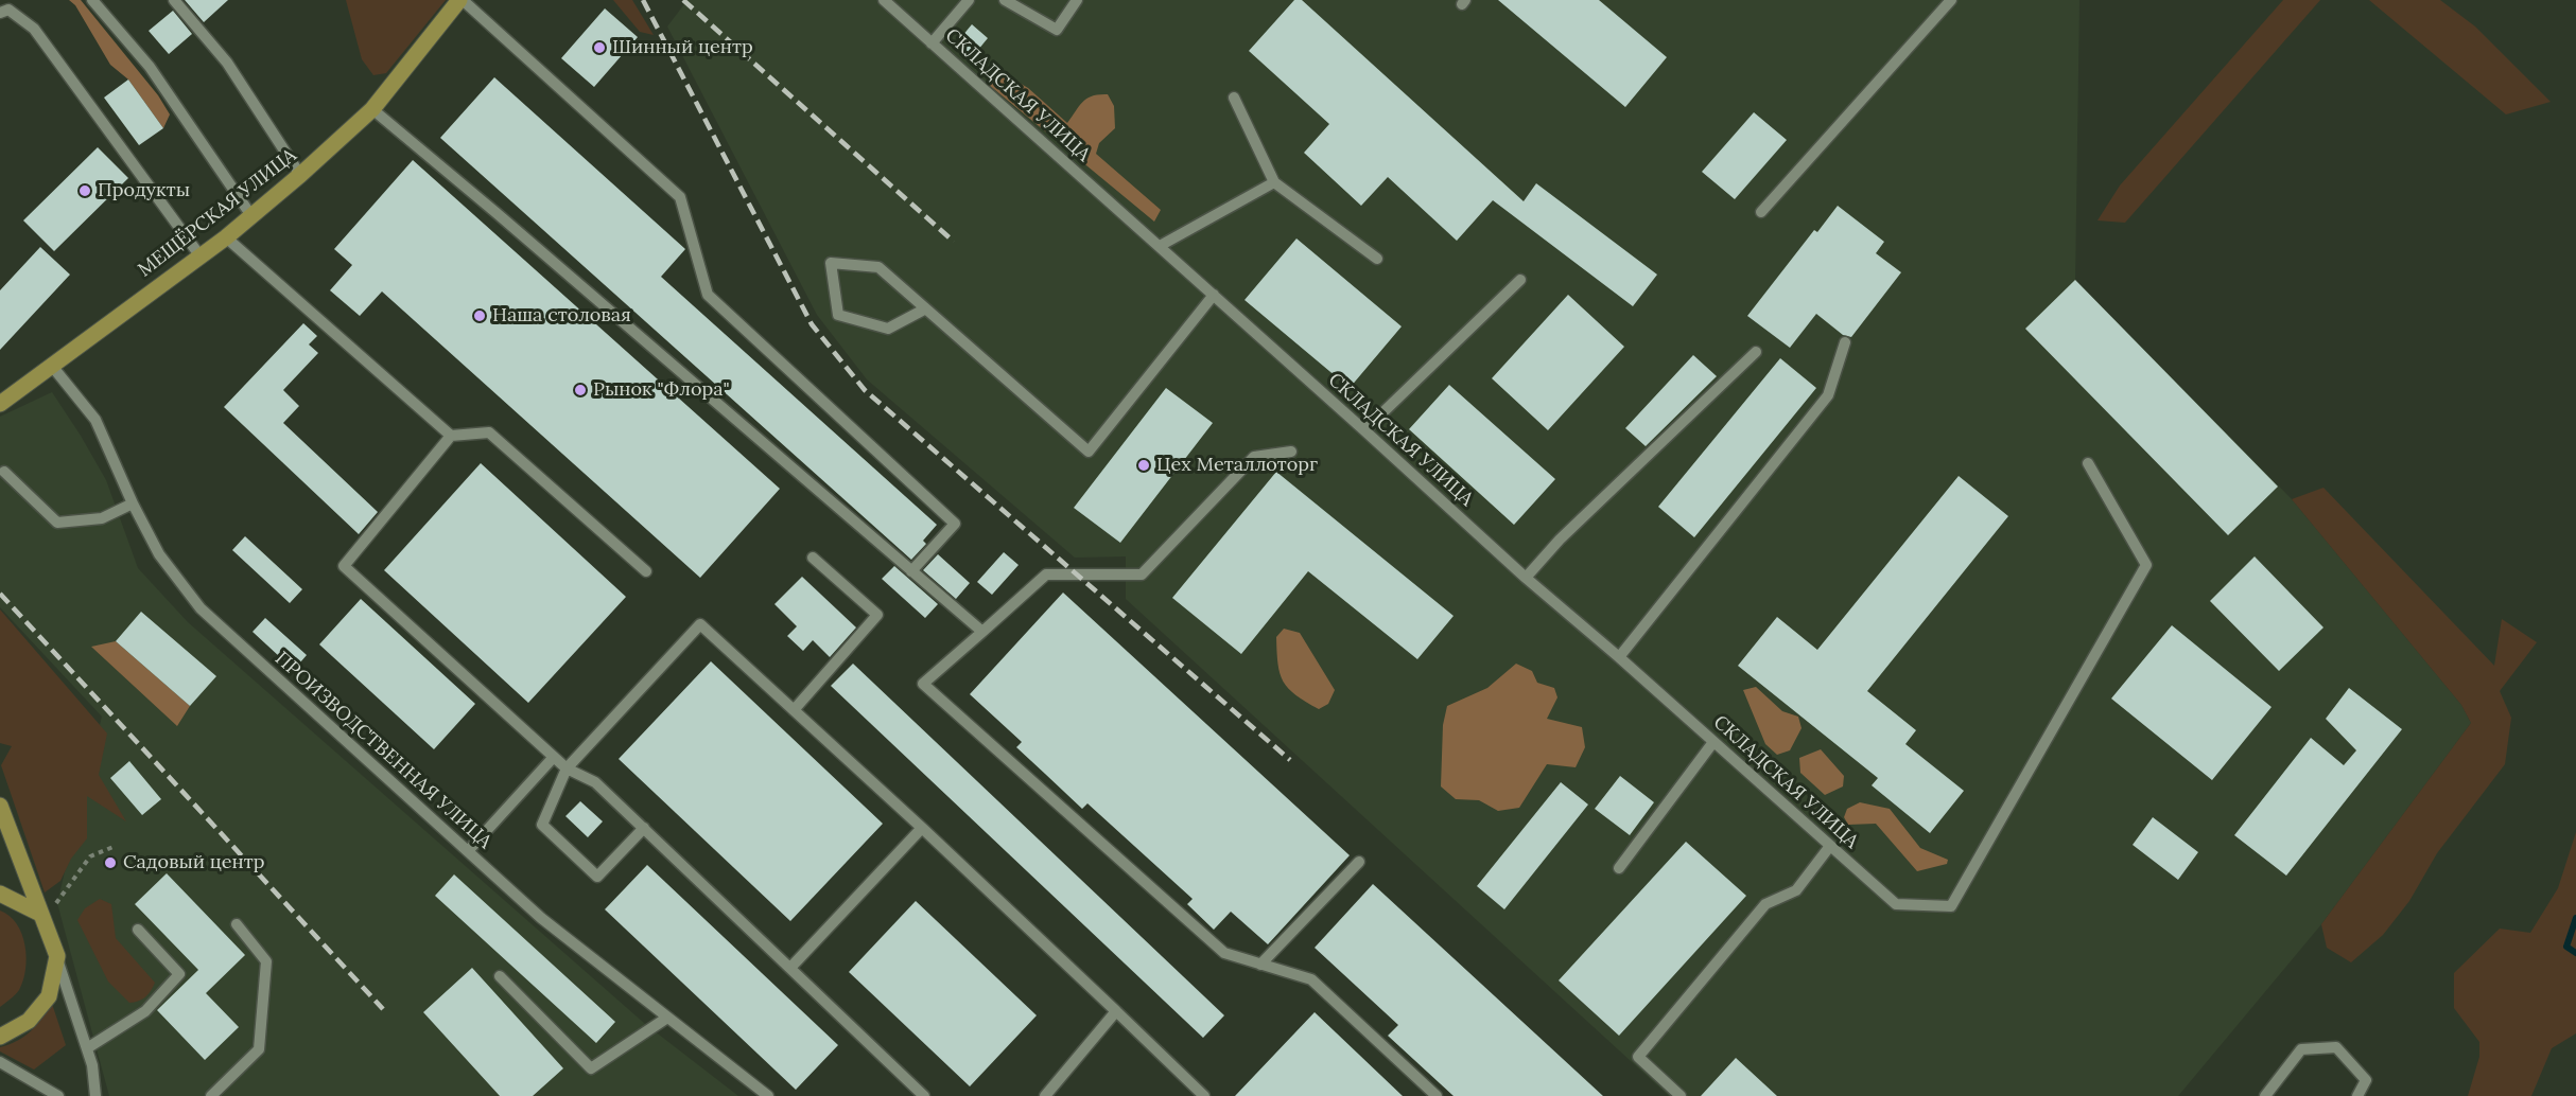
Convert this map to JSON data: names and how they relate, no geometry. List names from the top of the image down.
{
  "streets": {
    "main road": ["МЕЩЁРСКАЯ УЛИЦА"],
    "street": ["СКЛАДСКАЯ УЛИЦА", "ПРОИЗВОДСТВЕННАЯ УЛИЦА"]
  },
  "crossings": [
    ["МЕЩЁРСКАЯ УЛИЦА", "ПРОИЗВОДСТВЕННАЯ УЛИЦА"]
  ],
  "places": [
    "Шинный центр",
    "Продукты",
    "Наша столовая",
    "Рынок \"Флора\"",
    "Цех Металлоторг",
    "Садовый центр"
  ]
}
